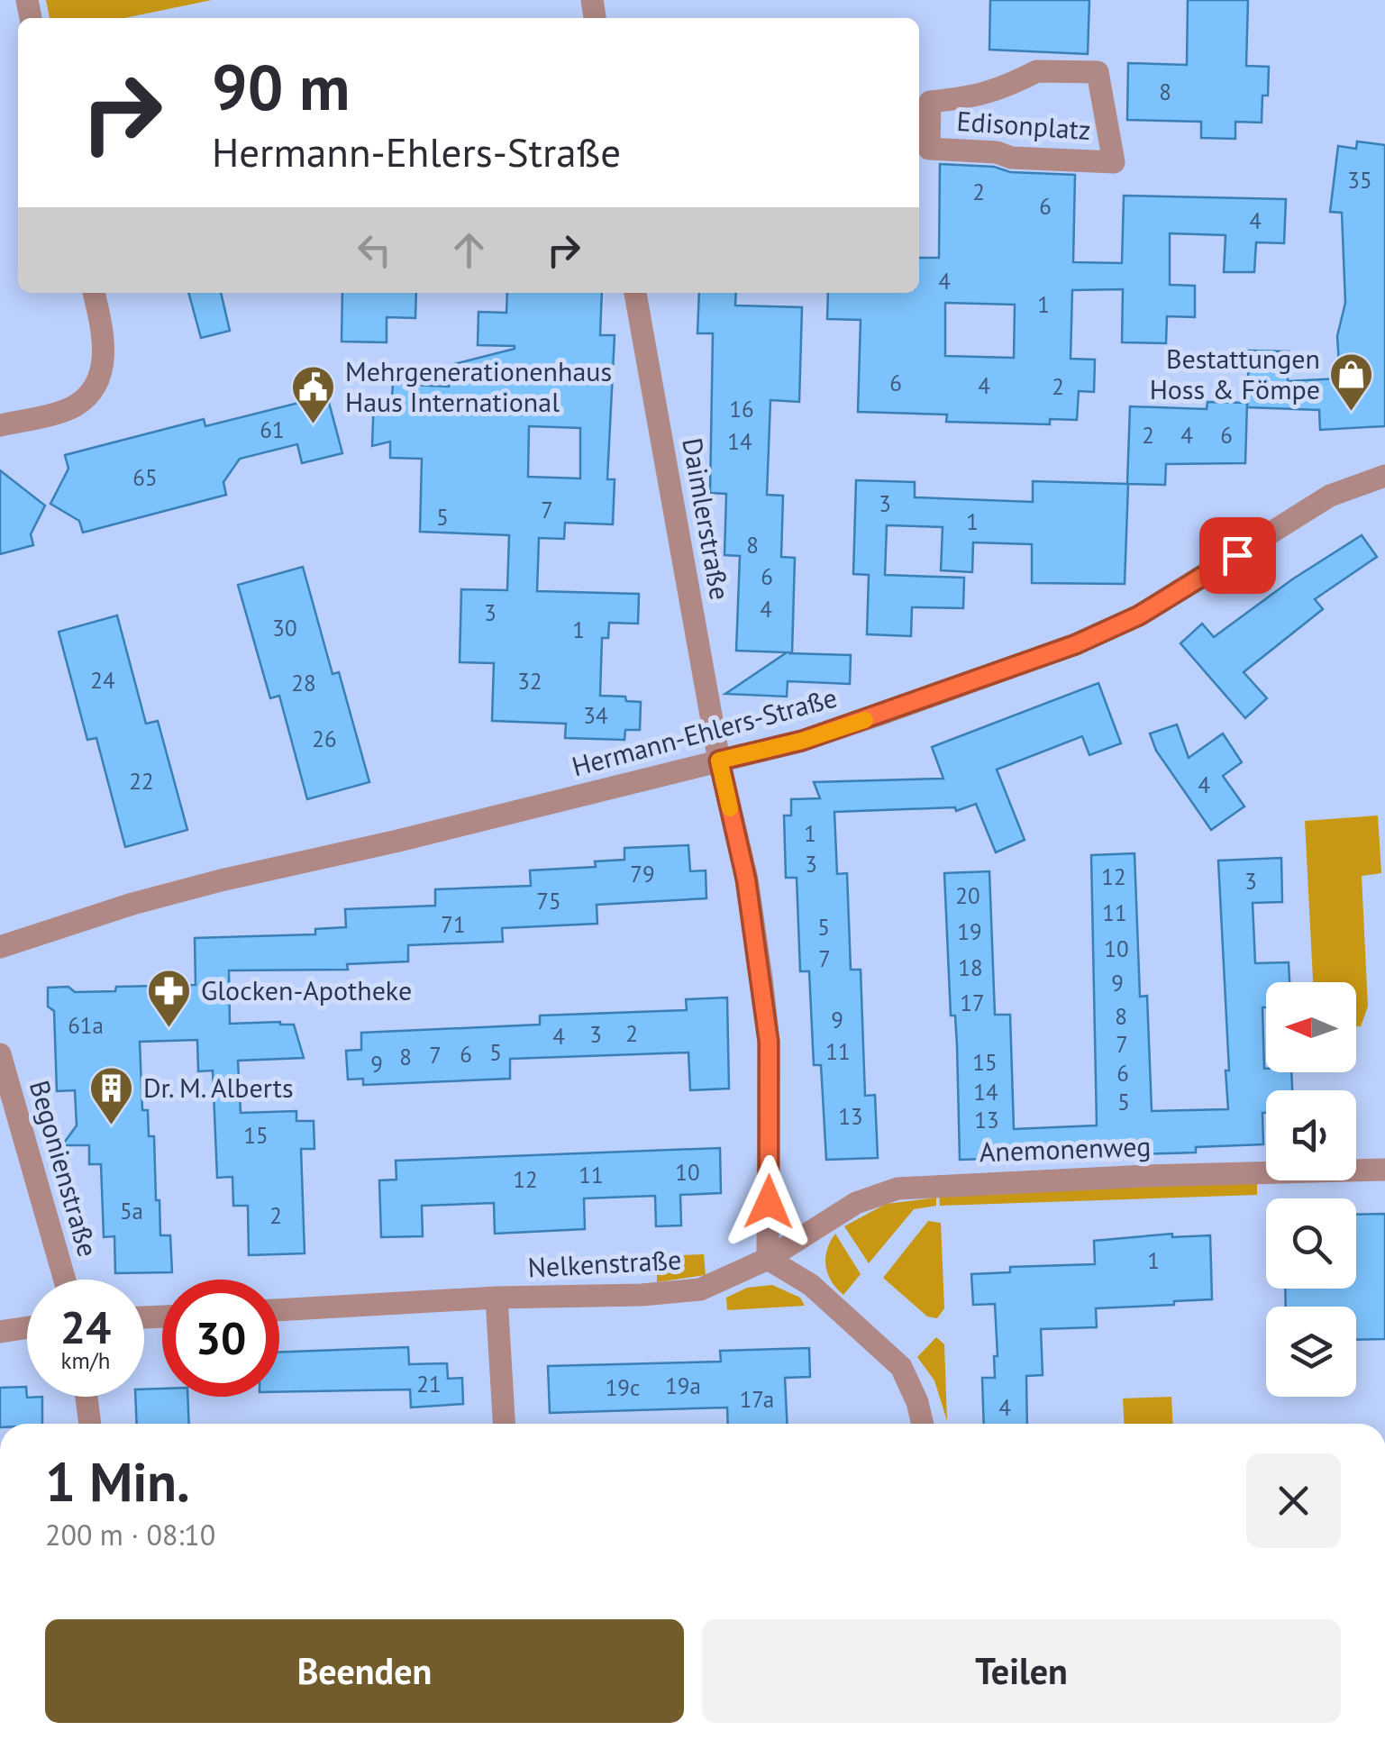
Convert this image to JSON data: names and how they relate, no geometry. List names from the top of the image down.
{
  "streets": {
    "street": [
      "Edisonplatz",
      "Daimlerstraße",
      "Hermann-Ehlers-Straße",
      "Anemonenweg",
      "Begonienstraße",
      "Nelkenstraße"
    ]
  },
  "crossings": [
    ["Daimlerstraße", "Hermann-Ehlers-Straße"],
    ["Anemonenweg", "Nelkenstraße"]
  ],
  "places": {
    "shop": ["Bestattungen Hoss & Fömpe"],
    "public building": ["Mehrgenerationenhaus Haus International"],
    "pharmacy": ["Glocken-Apotheke"],
    "building": ["Dr. M. Alberts"]
  },
  "house_numbers": [
    "8",
    "35",
    "2",
    "6",
    "4",
    "4",
    "1",
    "6",
    "4",
    "2",
    "16",
    "61",
    "2",
    "4",
    "6",
    "14",
    "65",
    "3",
    "7",
    "5",
    "1",
    "8",
    "6",
    "4",
    "3",
    "30",
    "1",
    "24",
    "32",
    "28",
    "34",
    "26",
    "22",
    "4",
    "1",
    "3",
    "79",
    "12",
    "3",
    "20",
    "75",
    "11",
    "71",
    "5",
    "19",
    "10",
    "7",
    "18",
    "9",
    "17",
    "8",
    "9",
    "61a",
    "2",
    "3",
    "4",
    "7",
    "11",
    "5",
    "6",
    "7",
    "8",
    "15",
    "9",
    "6",
    "14",
    "5",
    "13",
    "13",
    "15",
    "10",
    "11",
    "12",
    "5a",
    "2",
    "1",
    "21",
    "19a",
    "19c",
    "17a",
    "4"
  ],
  "north": "left",
  "page": {
    "turn": ["90 m", "Hermann-Ehlers-Straße"],
    "speed": "24 km/h",
    "limit": "30",
    "heading": ["1 Min.", "200 m · 08:10"],
    "buttons": ["Beenden", "Teilen"]
  }
}
